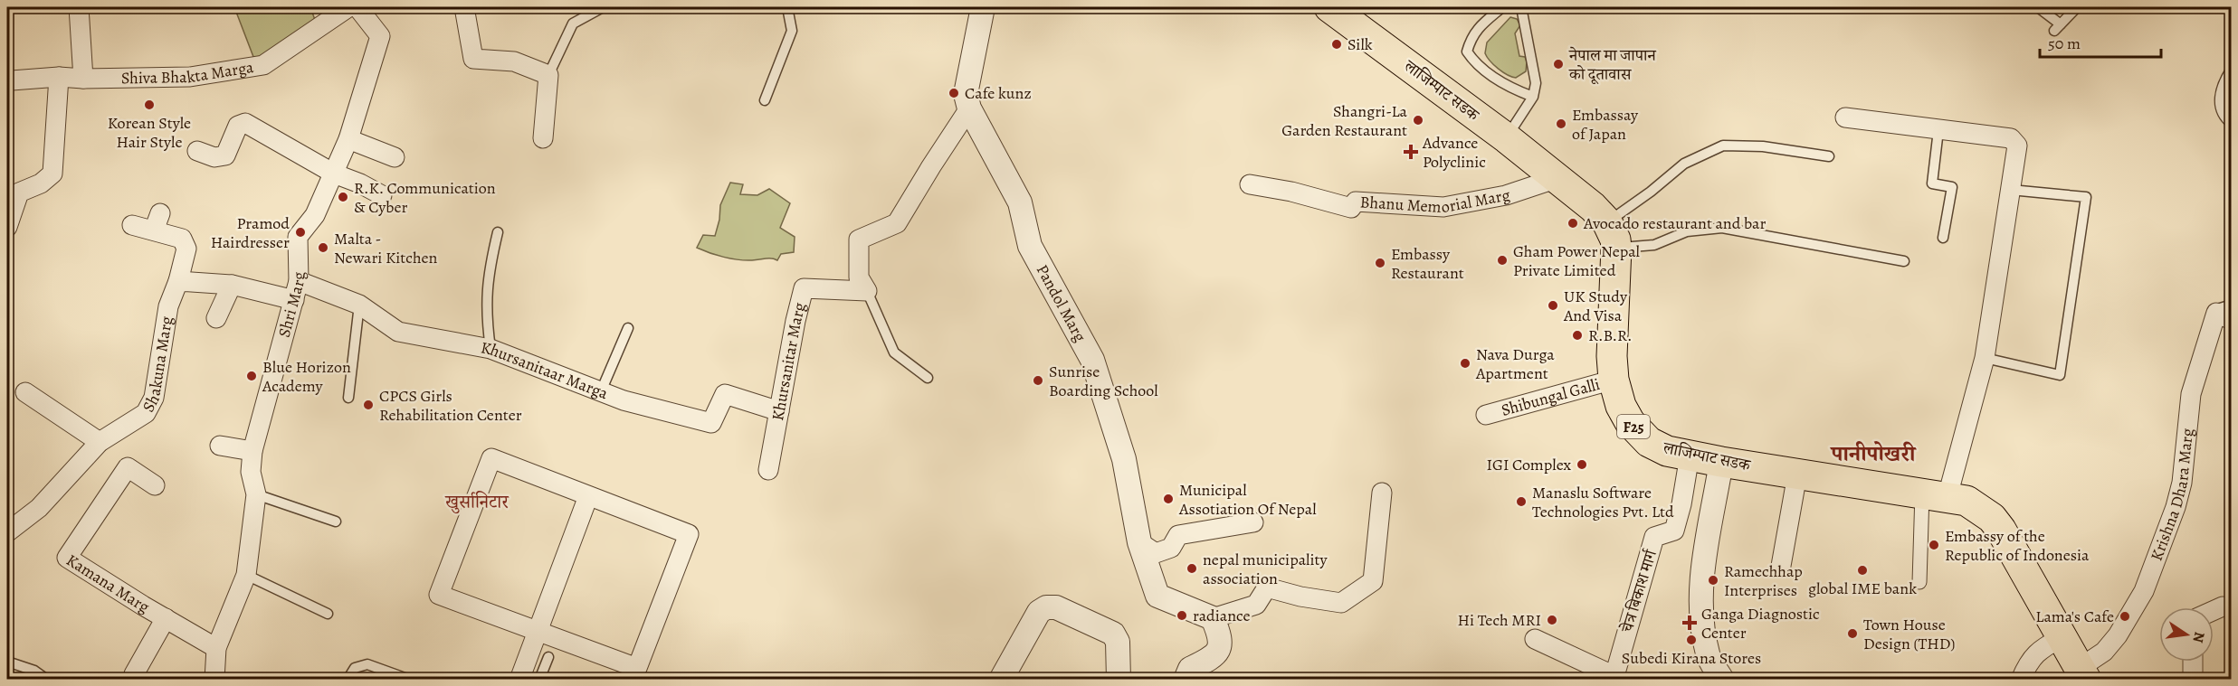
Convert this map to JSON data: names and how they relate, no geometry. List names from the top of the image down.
{
  "streets": {
    "main road": ["लाजिम्पाट सडक", "F25"],
    "street": [
      "Shiva Bhakta Marga",
      "Bhanu Memorial Marg",
      "Pandol Marg",
      "Shri Marg",
      "Shakuna Marg",
      "Khursanitar Marg",
      "Khursanitaar Marga",
      "Shibungal Galli",
      "Krishna Dhara Marg",
      "Kamana Marg",
      "चेत्र बिकाश मार्ग"
    ]
  },
  "crossings": [
    ["लाजिम्पाट सडक", "Bhanu Memorial Marg"],
    ["लाजिम्पाट सडक", "Shibungal Galli"],
    ["लाजिम्पाट सडक", "Krishna Dhara Marg"],
    ["लाजिम्पाट सडक", "चेत्र बिकाश मार्ग"],
    ["Shri Marg", "Khursanitaar Marga"],
    ["Shri Marg", "Kamana Marg"],
    ["Khursanitar Marg", "Khursanitaar Marga"]
  ],
  "districts": ["पानीपोखरी", "खुर्सानिटार"],
  "places": {
    "other": [
      "Silk",
      "नेपाल मा जापान को दूतावास",
      "Cafe kunz",
      "Korean Style Hair Style",
      "Shangri-La Garden Restaurant",
      "Embassay of Japan",
      "R.K. Communication & Cyber",
      "Avocado restaurant and bar",
      "Pramod Hairdresser",
      "Malta - Newari Kitchen",
      "Gham Power Nepal Private Limited",
      "Embassy Restaurant",
      "UK Study And Visa",
      "R.B.R.",
      "Nava Durga Apartment",
      "Blue Horizon Academy",
      "Sunrise Boarding School",
      "CPCS Girls Rehabilitation Center",
      "IGI Complex",
      "Municipal Assotiation Of Nepal",
      "Manaslu Software Technologies Pvt. Ltd",
      "Embassy of the Republic of Indonesia",
      "nepal municipality association",
      "global IME bank",
      "Ramechhap Interprises",
      "radiance",
      "Lama's Cafe",
      "Hi Tech MRI",
      "Town House Design (THD)",
      "Subedi Kirana Stores"
    ],
    "health": ["Advance Polyclinic", "Ganga Diagnostic Center"]
  },
  "scale_bar": "50 m",
  "north": "right"
}
